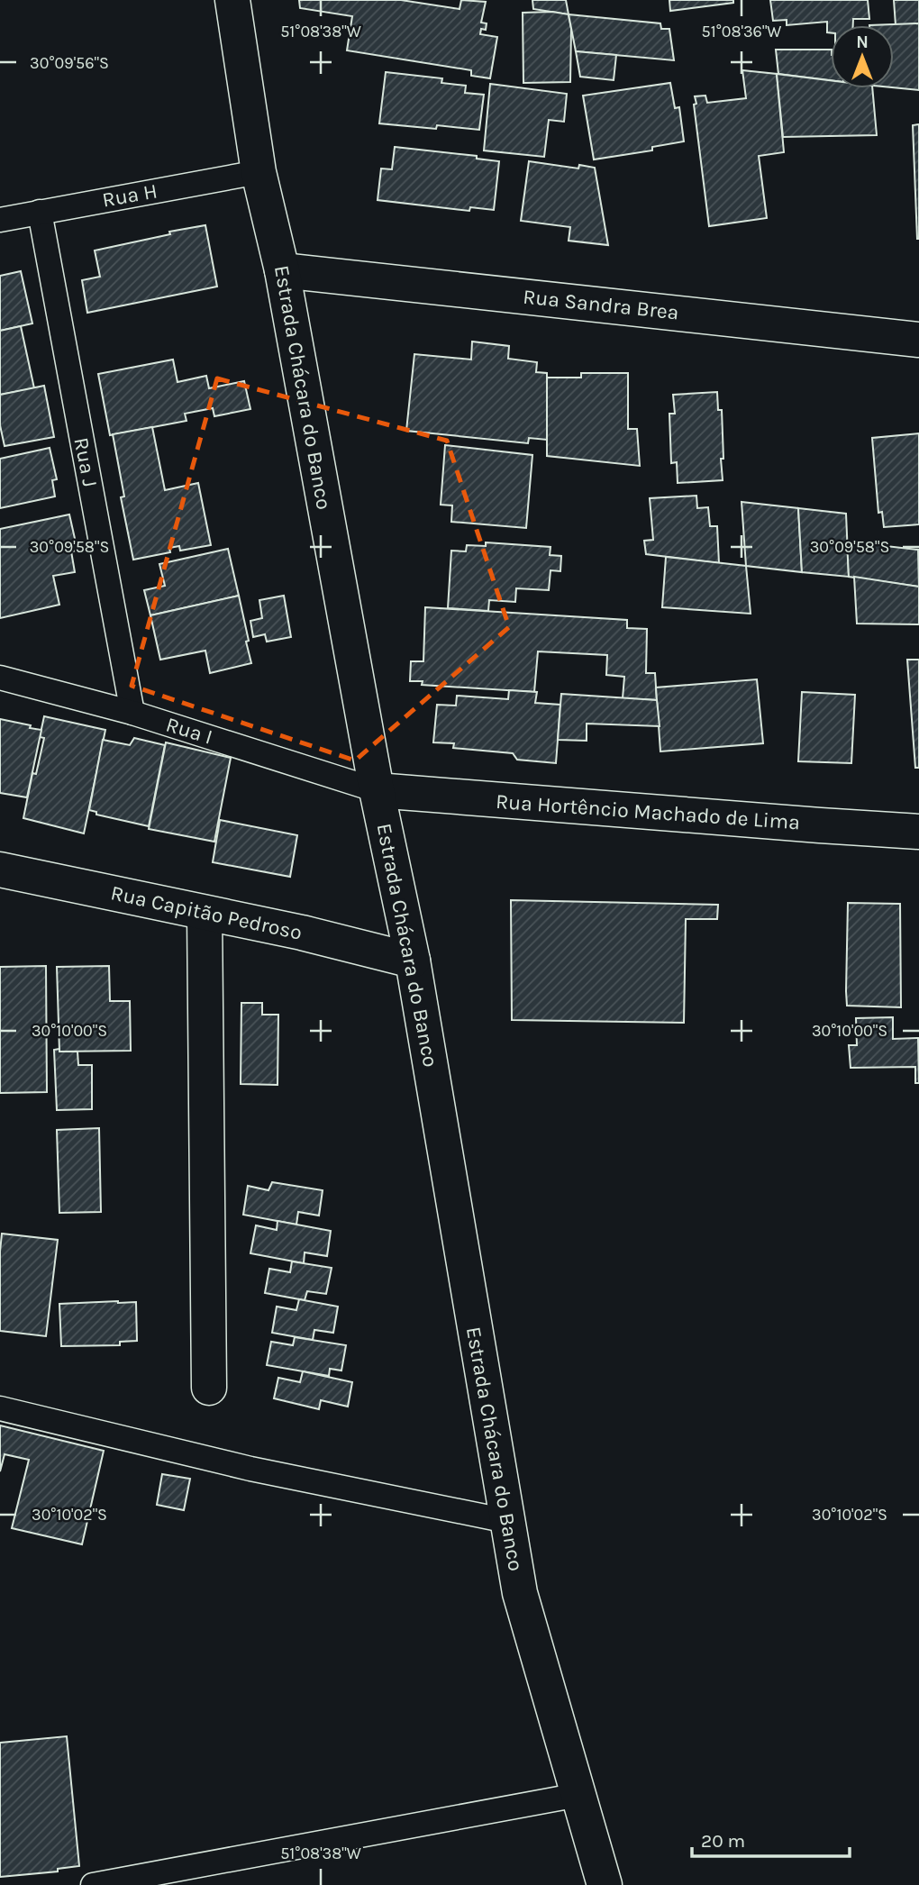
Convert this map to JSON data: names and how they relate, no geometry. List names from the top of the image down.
{
  "streets": {
    "street": [
      "Rua Sandra Brea",
      "Estrada Chácara do Banco",
      "Rua Hortêncio Machado de Lima",
      "Rua Capitão Pedroso"
    ],
    "lane": ["Rua H", "Rua J", "Rua I"]
  },
  "crossings": [
    ["Rua H", "Estrada Chácara do Banco"],
    ["Rua H", "Rua J"],
    ["Rua Sandra Brea", "Estrada Chácara do Banco"],
    ["Estrada Chácara do Banco", "Rua I"],
    ["Estrada Chácara do Banco", "Rua Hortêncio Machado de Lima"],
    ["Estrada Chácara do Banco", "Rua Capitão Pedroso"],
    ["Rua J", "Rua I"],
    ["Rua I", "Rua Hortêncio Machado de Lima"]
  ],
  "scale_bar": "20 m",
  "north": "top",
  "coordinates": [
    "51°08'38\"W",
    "51°08'36\"W",
    "30°09'56\"S",
    "30°09'58\"S",
    "30°10'00\"S",
    "30°10'02\"S"
  ]
}
